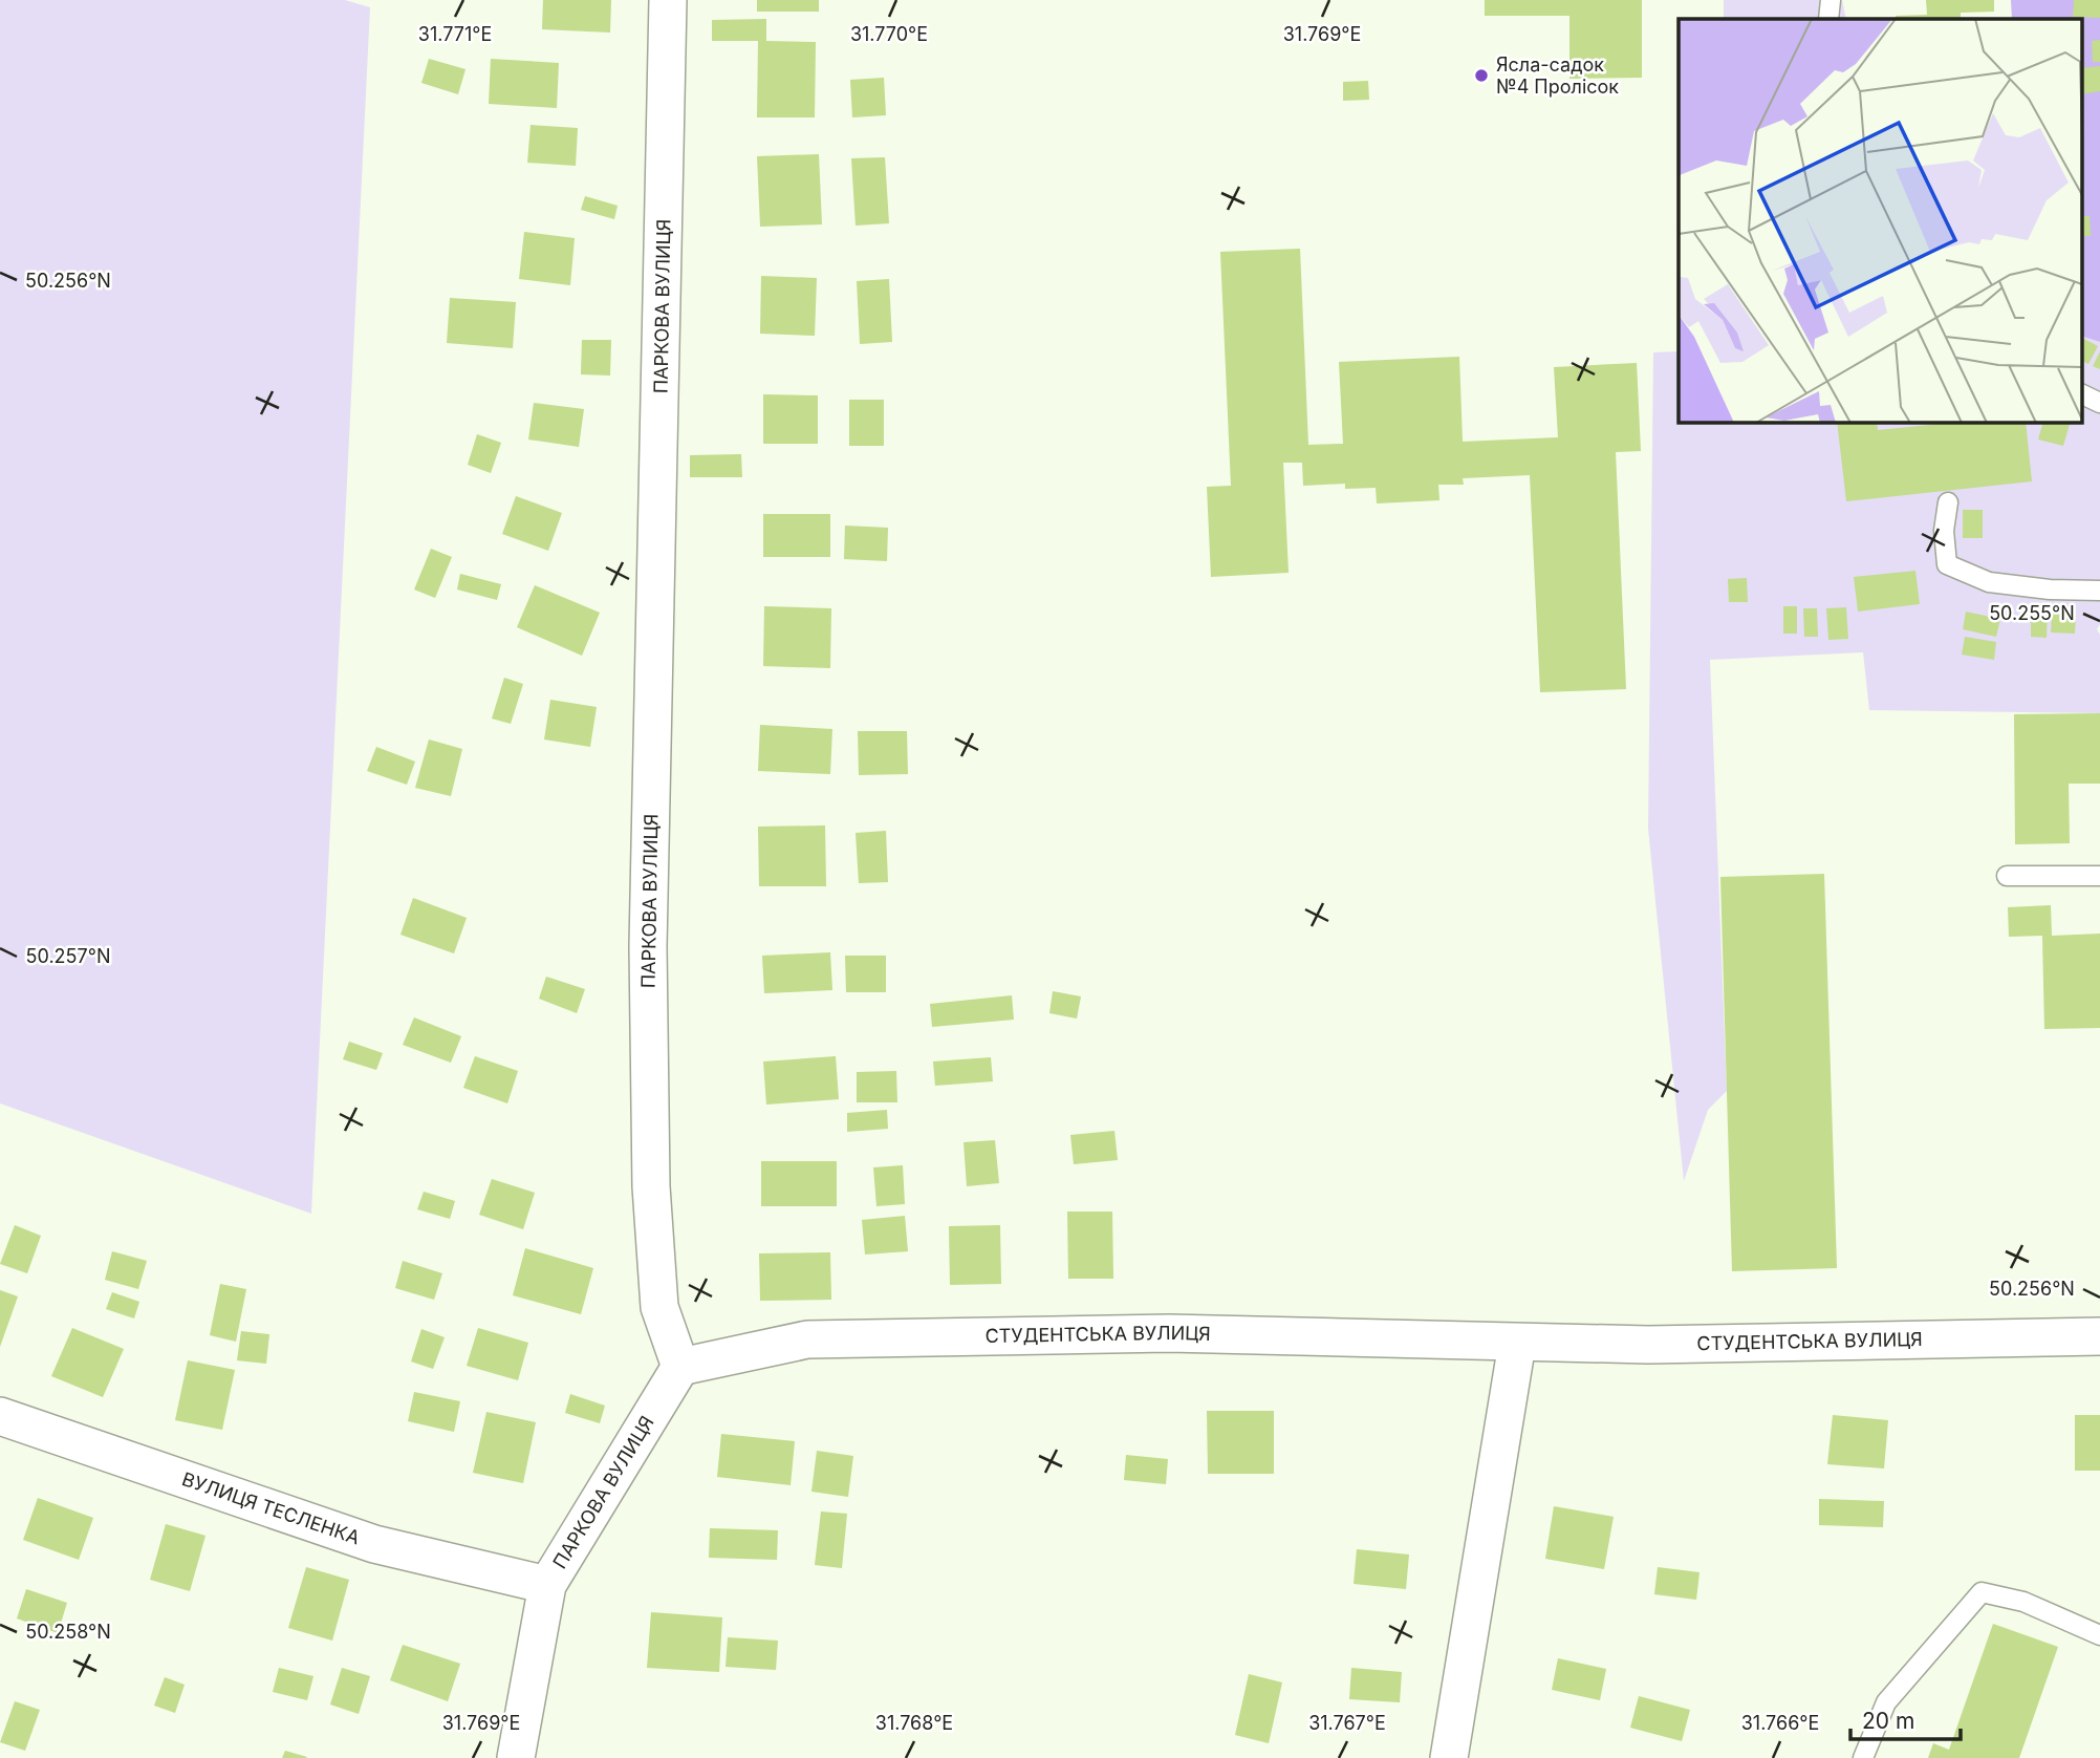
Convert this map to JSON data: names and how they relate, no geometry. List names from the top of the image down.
{
  "streets": {
    "street": ["ПАРКОВА ВУЛИЦЯ", "СТУДЕНТСЬКА ВУЛИЦЯ", "ВУЛИЦЯ ТЕСЛЕНКА"]
  },
  "crossings": [
    ["ПАРКОВА ВУЛИЦЯ", "СТУДЕНТСЬКА ВУЛИЦЯ"],
    ["ПАРКОВА ВУЛИЦЯ", "ВУЛИЦЯ ТЕСЛЕНКА"]
  ],
  "places": ["Ясла-садок №4 Пролісок"],
  "scale_bar": "20 m",
  "coordinates": [
    "31.771°E",
    "31.770°E",
    "31.769°E",
    "50.256°N",
    "50.255°N",
    "50.257°N",
    "50.258°N",
    "31.768°E",
    "31.767°E",
    "31.766°E"
  ]
}
